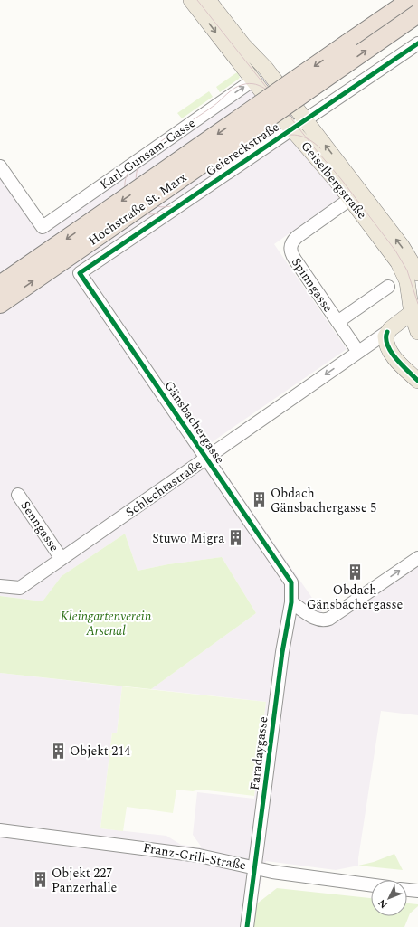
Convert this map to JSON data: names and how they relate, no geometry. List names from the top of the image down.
{
  "streets": {
    "highway": ["Hochstraße St. Marx"],
    "main road": ["Geiselbergstraße"],
    "street": [
      "Geiereckstraße",
      "Karl-Gunsam-Gasse",
      "Spinngasse",
      "Gänsbachergasse",
      "Schlechtastraße",
      "Senngasse",
      "Faradaygasse",
      "Franz-Grill-Straße"
    ]
  },
  "crossings": [
    ["Geiereckstraße", "Geiselbergstraße"],
    ["Geiereckstraße", "Gänsbachergasse"],
    ["Karl-Gunsam-Gasse", "Geiselbergstraße"],
    ["Geiselbergstraße", "Spinngasse"],
    ["Spinngasse", "Schlechtastraße"],
    ["Gänsbachergasse", "Schlechtastraße"],
    ["Gänsbachergasse", "Faradaygasse"],
    ["Schlechtastraße", "Senngasse"],
    ["Faradaygasse", "Franz-Grill-Straße"]
  ],
  "one_way": ["Karl-Gunsam-Gasse", "Schlechtastraße"],
  "parks": ["Kleingartenverein Arsenal"],
  "places": {
    "building": [
      "Obdach Gänsbachergasse 5",
      "Stuwo Migra",
      "Obdach Gänsbachergasse",
      "Objekt 214",
      "Objekt 227 Panzerhalle"
    ]
  },
  "north": "bottom left"
}
